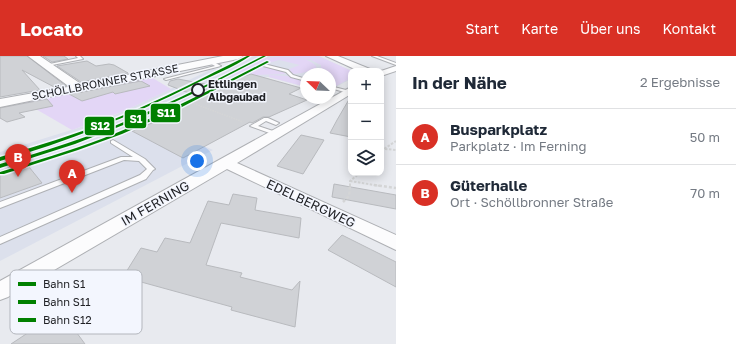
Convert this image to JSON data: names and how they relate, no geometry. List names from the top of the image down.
{
  "streets": {
    "main road": ["SCHÖLLBRONNER STRASSE"],
    "street": ["IM FERNING", "EDELBERGWEG"]
  },
  "crossings": [
    ["IM FERNING", "EDELBERGWEG"]
  ],
  "places": ["Ettlingen Albgaubad"],
  "lines": ["rail line S1", "rail line S12", "rail line S11"],
  "legend": ["Bahn S1", "Bahn S11", "Bahn S12"],
  "north": "top left",
  "page": {
    "header": "Locato",
    "nav": [
      "Start",
      "Karte",
      "Über uns",
      "Kontakt"
    ],
    "heading": ["In der Nähe", "2 Ergebnisse"],
    "map_buttons": ["+", "−"],
    "list": [
      {
        "mark": "A",
        "name": "Busparkplatz",
        "note": "Parkplatz · Im Ferning",
        "value": "50 m"
      },
      {
        "mark": "B",
        "name": "Güterhalle",
        "note": "Ort · Schöllbronner Straße",
        "value": "70 m"
      }
    ],
    "pins": ["B", "A"]
  }
}
